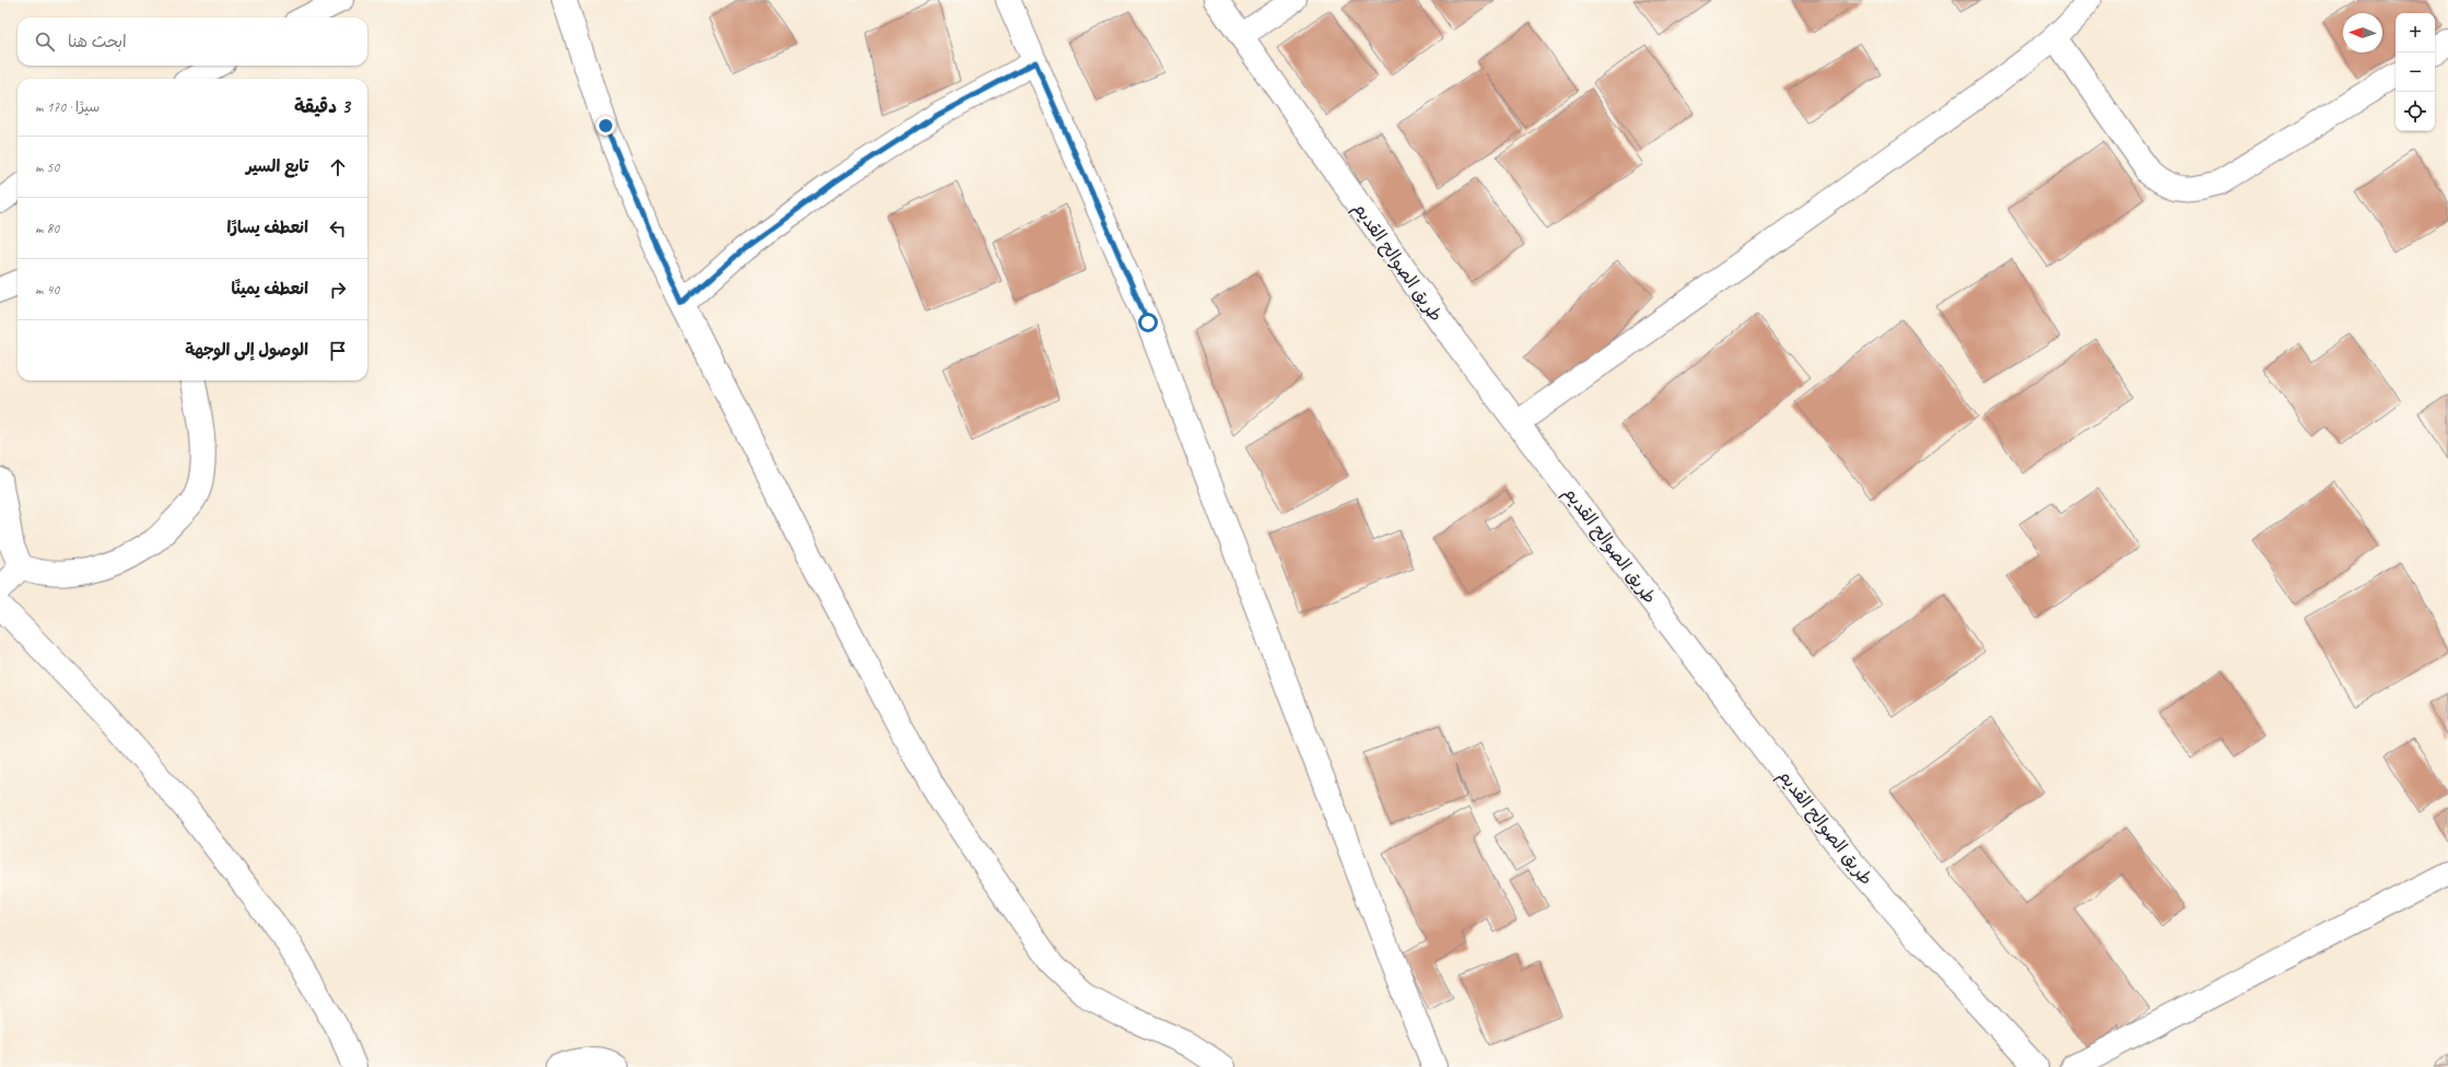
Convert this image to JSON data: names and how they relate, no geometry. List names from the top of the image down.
{
  "streets": {
    "street": ["طريق الصوالح القديم"]
  },
  "north": "left",
  "page": {
    "map_buttons": ["+", "−"],
    "search": "ابحث هنا",
    "heading": ["3 دقيقة", "سيرًا · 170 m"],
    "list": [
      ["تابع السير", "50 m"],
      ["انعطف يسارًا", "80 m"],
      ["انعطف يمينًا", "40 m"],
      "الوصول إلى الوجهة"
    ]
  }
}
